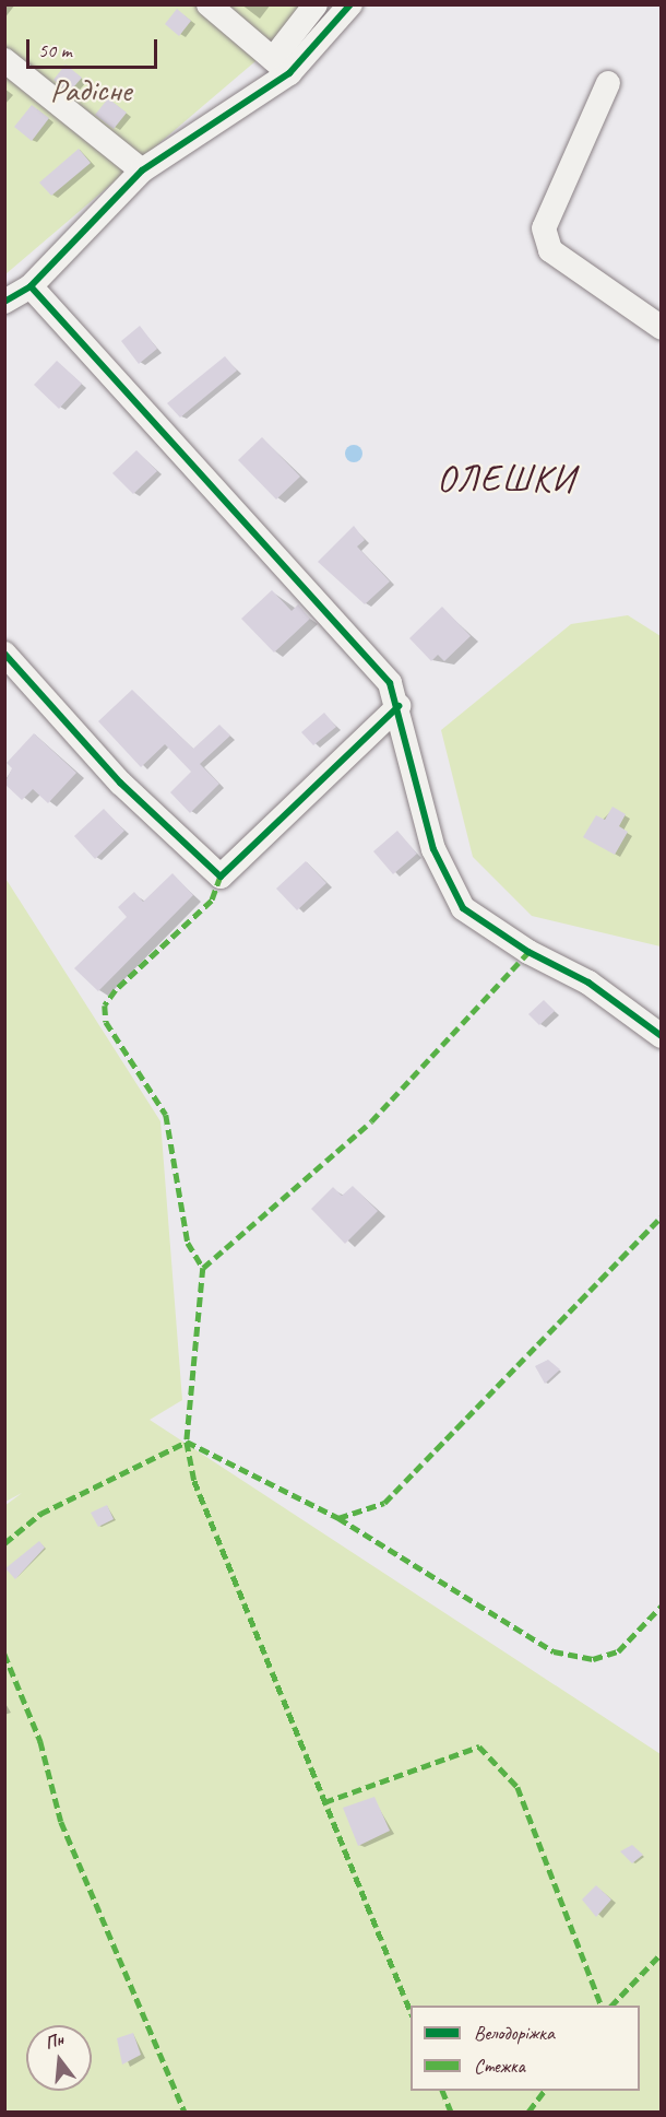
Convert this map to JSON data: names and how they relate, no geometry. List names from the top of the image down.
{
  "districts": ["ОЛЕШКИ"],
  "parks": ["Радісне"],
  "legend": ["Велодоріжка", "Стежка"],
  "scale_bar": "50 m",
  "north": "top"
}
